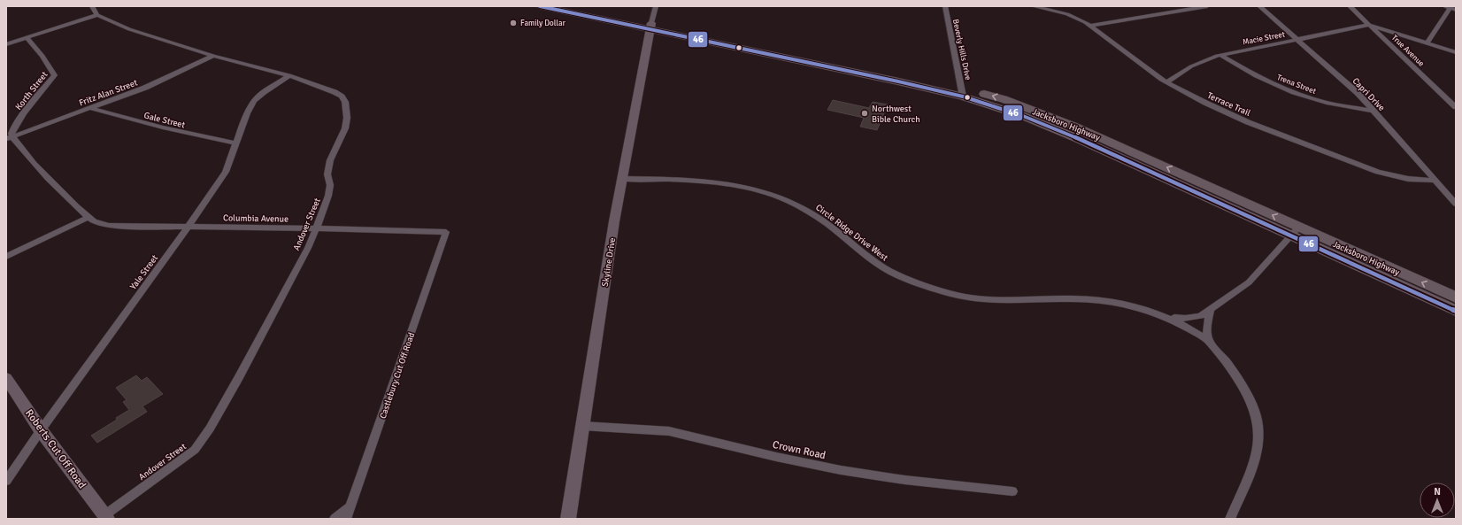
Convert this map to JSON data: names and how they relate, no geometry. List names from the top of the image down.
{
  "streets": {
    "main road": ["Jacksboro Highway"],
    "street": [
      "Macie Street",
      "Beverly Hills Drive",
      "True Avenue",
      "Trena Street",
      "Korth Street",
      "Fritz Alan Street",
      "Capri Drive",
      "Terrace Trail",
      "Gale Street",
      "Columbia Avenue",
      "Andover Street",
      "Circle Ridge Drive West",
      "Skyline Drive",
      "Yale Street",
      "Castlebury Cut Off Road",
      "Roberts Cut Off Road",
      "Crown Road"
    ]
  },
  "crossings": [
    ["Macie Street", "True Avenue"],
    ["Macie Street", "Trena Street"],
    ["Macie Street", "Capri Drive"],
    ["Macie Street", "Terrace Trail"],
    ["Beverly Hills Drive", "Jacksboro Highway"],
    ["Trena Street", "Capri Drive"],
    ["Korth Street", "Fritz Alan Street"],
    ["Fritz Alan Street", "Gale Street"],
    ["Fritz Alan Street", "Andover Street"],
    ["Capri Drive", "Terrace Trail"],
    ["Gale Street", "Yale Street"],
    ["Jacksboro Highway", "Skyline Drive"],
    ["Columbia Avenue", "Andover Street"],
    ["Columbia Avenue", "Yale Street"],
    ["Columbia Avenue", "Castlebury Cut Off Road"],
    ["Andover Street", "Yale Street"],
    ["Andover Street", "Roberts Cut Off Road"],
    ["Circle Ridge Drive West", "Skyline Drive"],
    ["Skyline Drive", "Crown Road"],
    ["Yale Street", "Roberts Cut Off Road"]
  ],
  "places": ["Family Dollar", "Northwest Bible Church"],
  "lines": ["transit line 46"],
  "north": "top"
}
